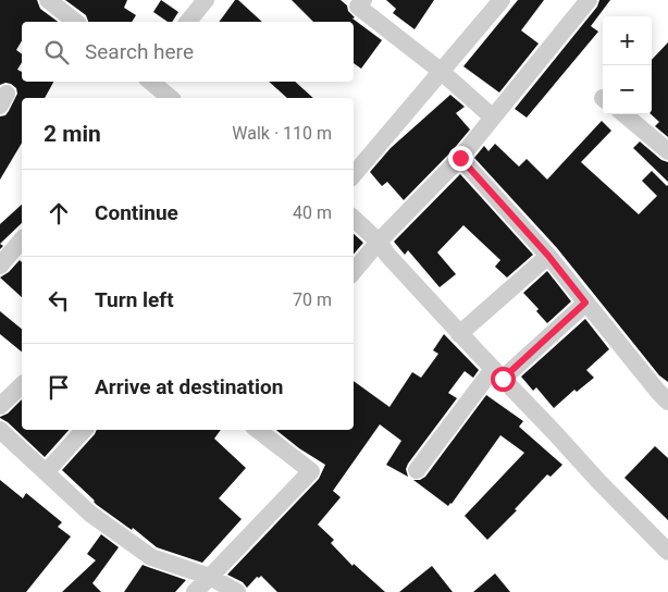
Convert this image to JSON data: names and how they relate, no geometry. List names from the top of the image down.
{
  "page": {
    "map_buttons": ["+", "−"],
    "search": "Search here",
    "heading": ["2 min", "Walk · 110 m"],
    "list": [
      ["Continue", "40 m"],
      ["Turn left", "70 m"],
      "Arrive at destination"
    ]
  }
}
